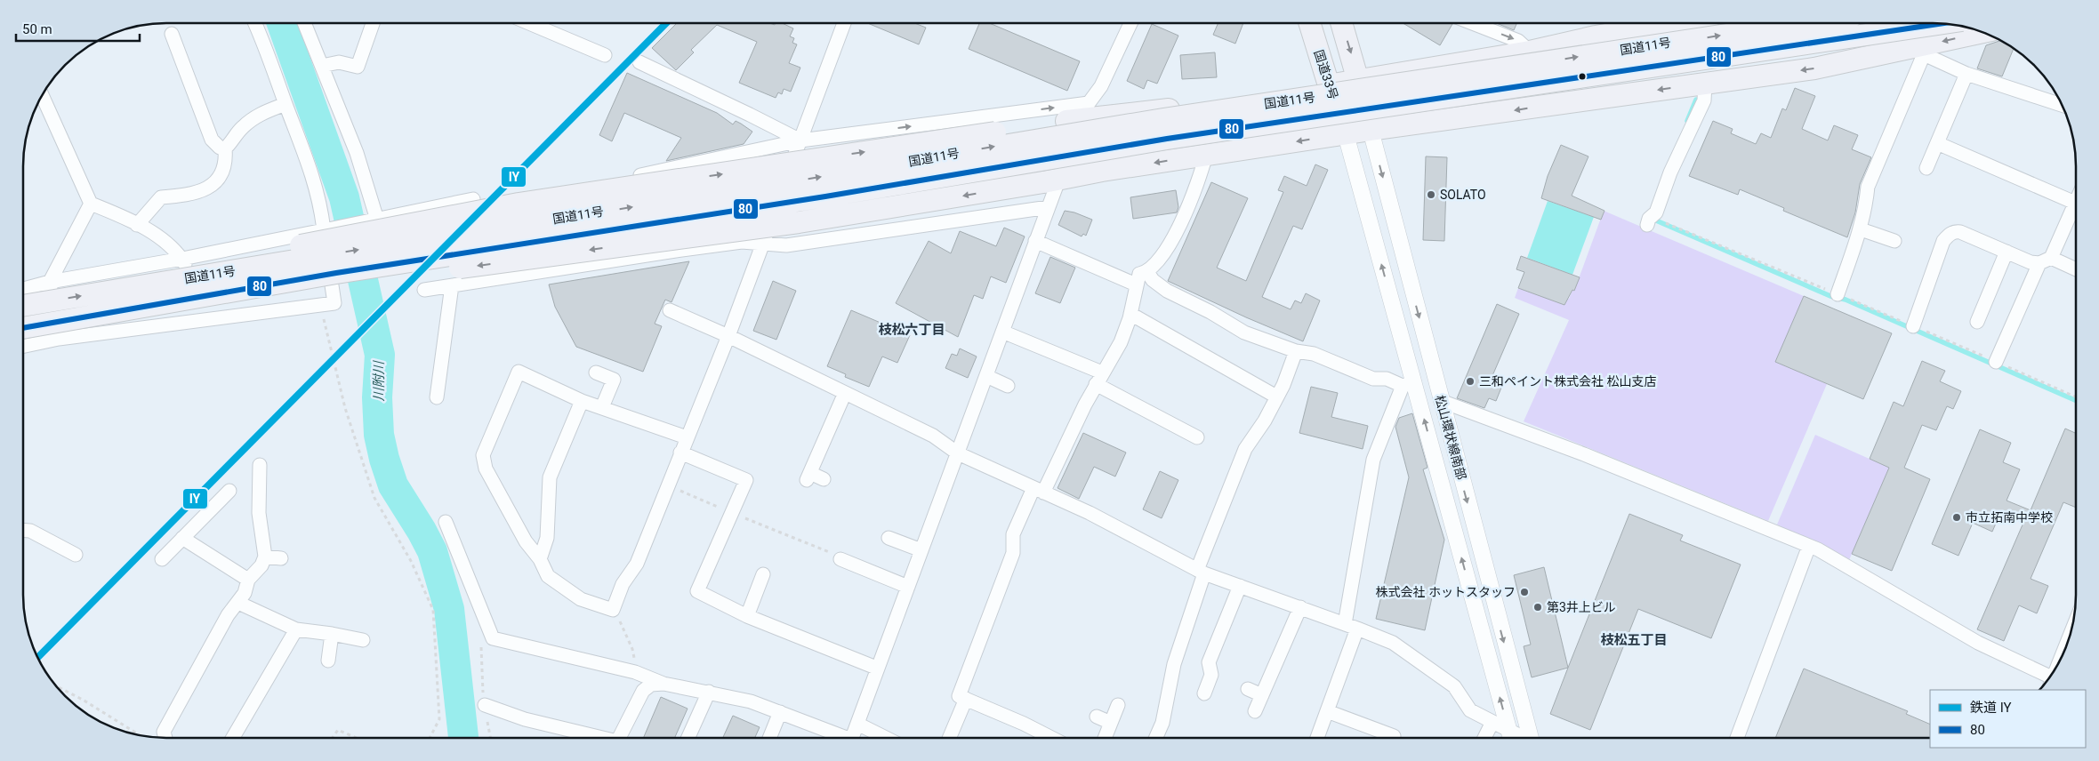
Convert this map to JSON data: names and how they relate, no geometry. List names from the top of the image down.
{
  "streets": {
    "highway": ["国道11号", "国道33号"],
    "street": ["松山環状線南部"]
  },
  "crossings": [
    ["国道11号", "国道33号"],
    ["国道33号", "松山環状線南部"]
  ],
  "districts": ["枝松六丁目", "枝松五丁目"],
  "water": ["川附川"],
  "places": [
    "SOLATO",
    "三和ペイント株式会社 松山支店",
    "市立拓南中学校",
    "株式会社 ホットスタッフ",
    "第3井上ビル"
  ],
  "lines": ["rail line IY", "transit line 80"],
  "legend": ["鉄道 IY", "80"],
  "scale_bar": "50 m"
}
